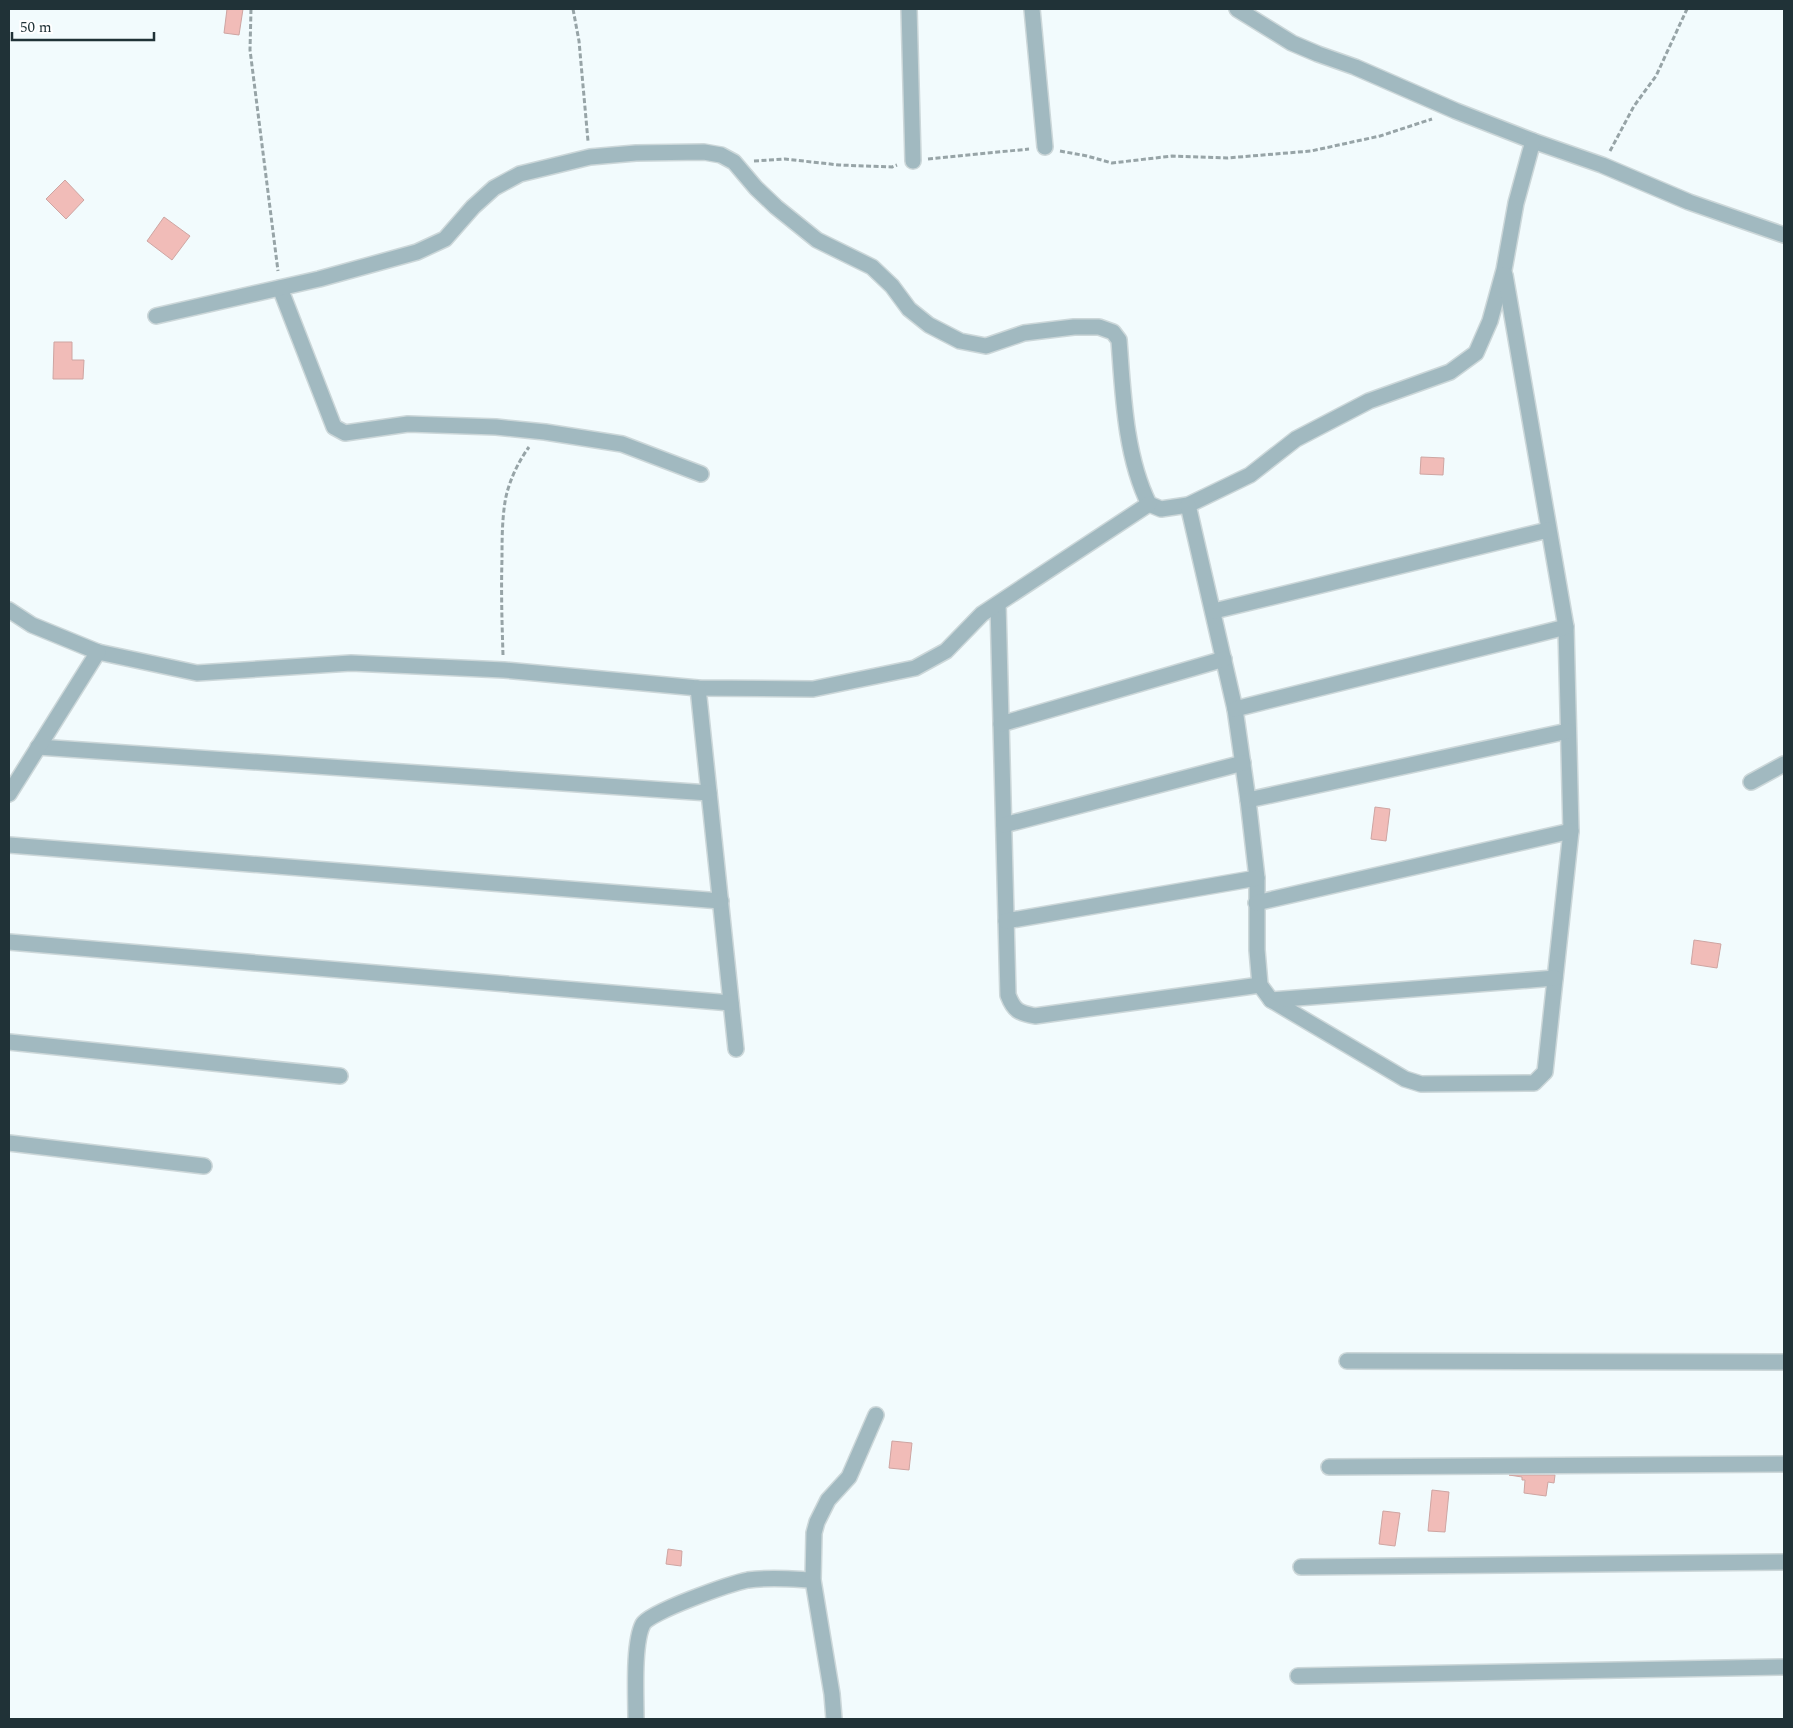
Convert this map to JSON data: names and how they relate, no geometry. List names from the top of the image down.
{
  "scale_bar": "50 m"
}
